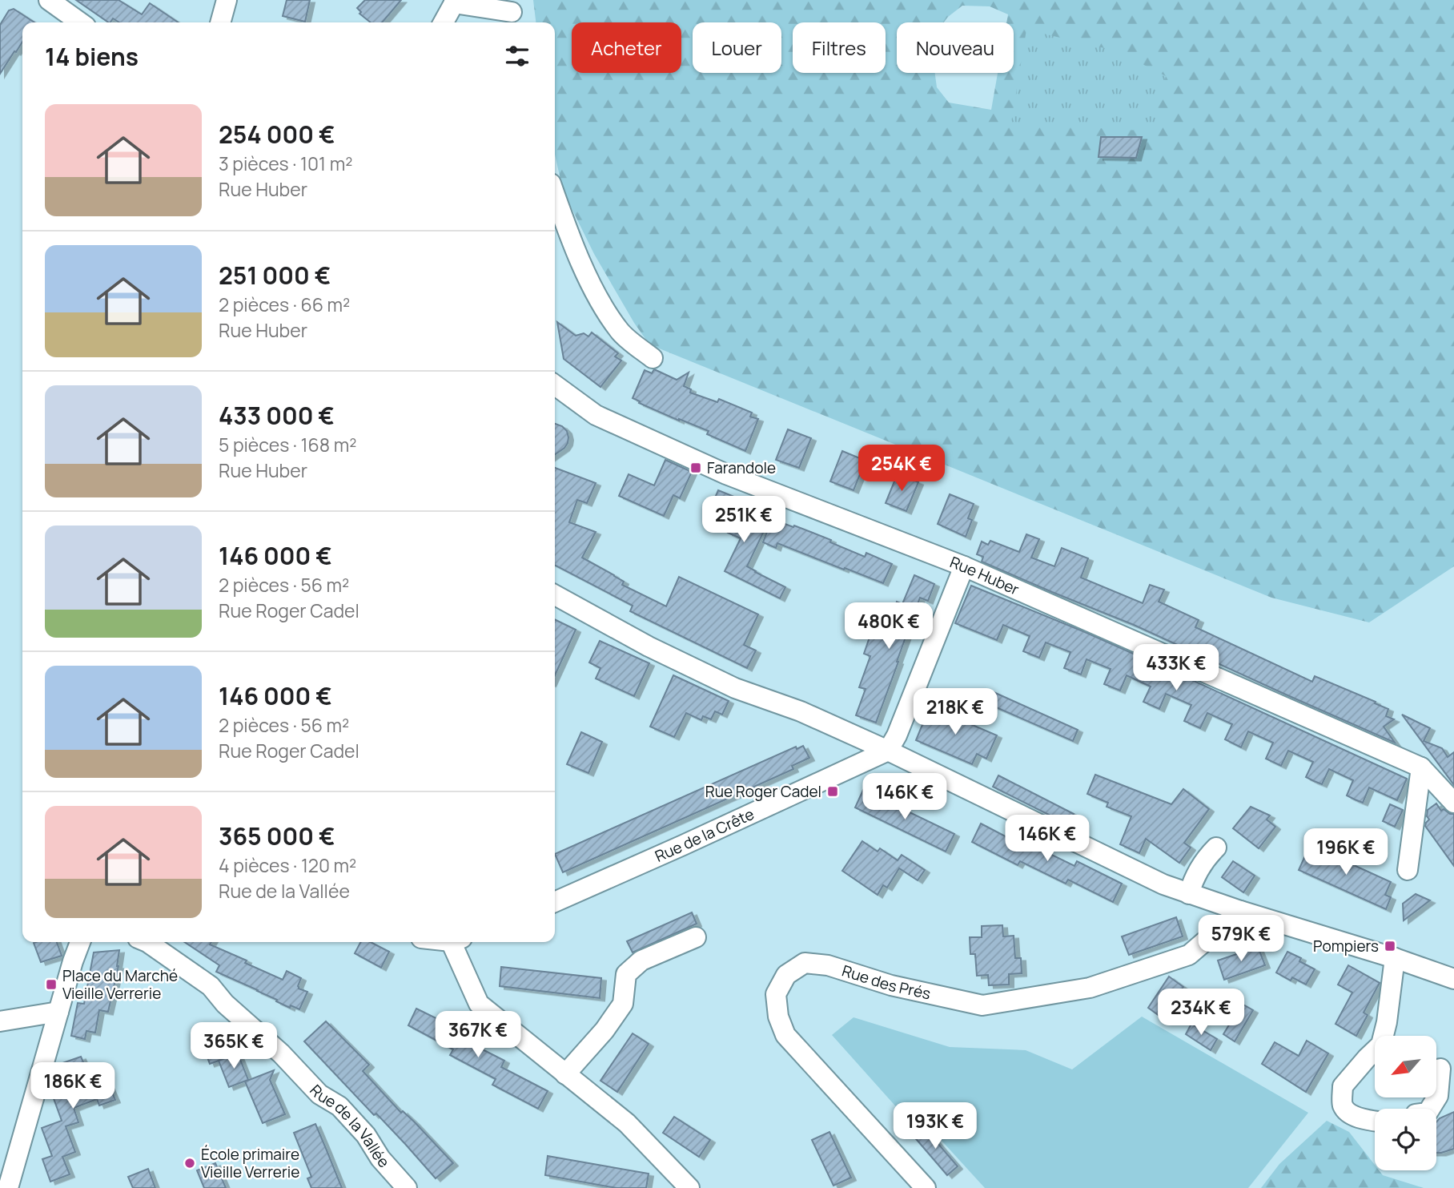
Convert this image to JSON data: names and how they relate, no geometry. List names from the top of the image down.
{
  "streets": {
    "street": [
      "Rue Huber",
      "Rue de la Crête",
      "Rue des Prés",
      "Rue de la Vallée"
    ]
  },
  "places": {
    "transit": [
      "Farandole",
      "Rue Roger Cadel",
      "Pompiers",
      "Place du Marché Vieille Verrerie"
    ],
    "other": ["École primaire Vieille Verrerie"]
  },
  "north": "bottom left",
  "page": {
    "chip": [
      "Acheter",
      "Louer",
      "Filtres",
      "Nouveau"
    ],
    "heading": "14 biens",
    "list": [
      {
        "name": "254 000 €",
        "note": "3 pièces · 101 m² · Rue Huber"
      },
      {
        "name": "251 000 €",
        "note": "2 pièces · 66 m² · Rue Huber"
      },
      {
        "name": "433 000 €",
        "note": "5 pièces · 168 m² · Rue Huber"
      },
      {
        "name": "146 000 €",
        "note": "2 pièces · 56 m² · Rue Roger Cadel"
      },
      {
        "name": "146 000 €",
        "note": "2 pièces · 56 m² · Rue Roger Cadel"
      },
      {
        "name": "365 000 €",
        "note": "4 pièces · 120 m² · Rue de la Vallée"
      }
    ],
    "price": [
      "254K €",
      "251K €",
      "480K €",
      "433K €",
      "218K €",
      "146K €",
      "146K €",
      "196K €",
      "579K €",
      "234K €",
      "367K €",
      "365K €",
      "186K €",
      "193K €"
    ]
  }
}
